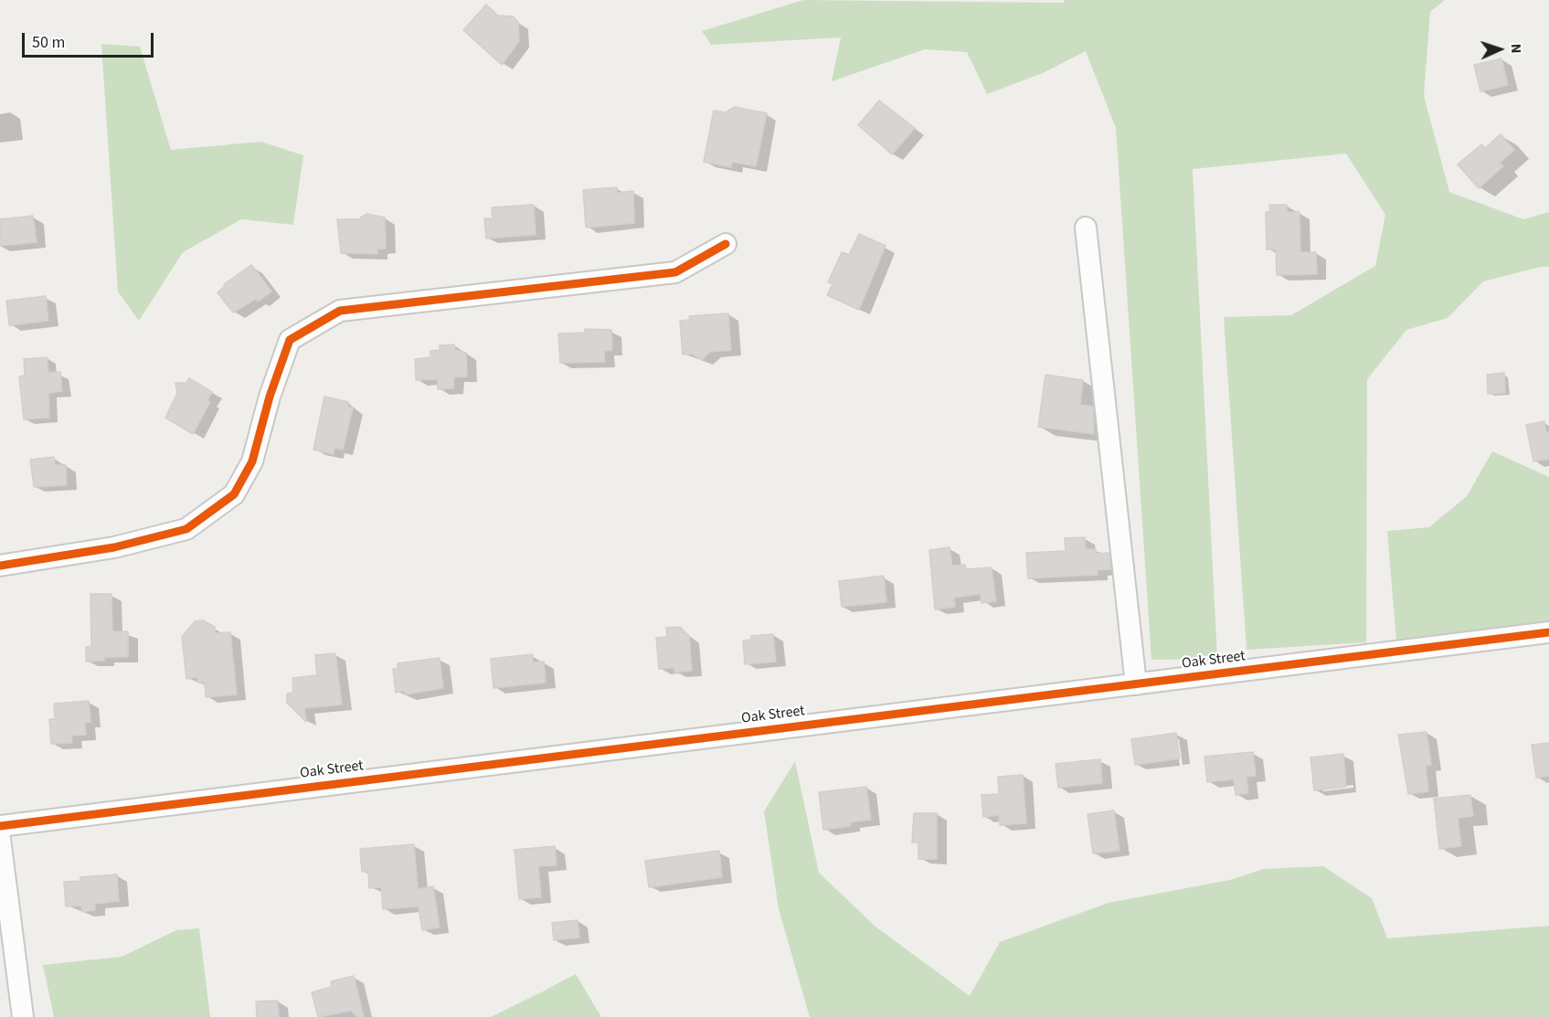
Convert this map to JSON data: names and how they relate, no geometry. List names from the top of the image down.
{
  "streets": {
    "street": ["Oak Street"]
  },
  "scale_bar": "50 m",
  "north": "right"
}
